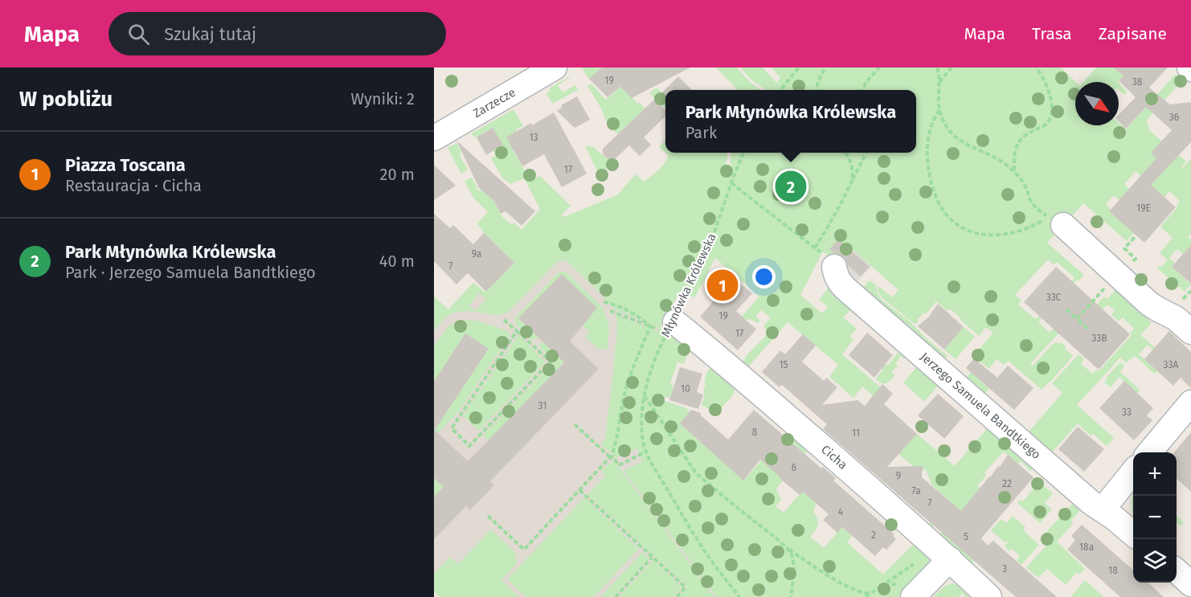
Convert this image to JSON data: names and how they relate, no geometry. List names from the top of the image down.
{
  "streets": {
    "street": ["Zarzecze", "Jerzego Samuela Bandtkiego", "Cicha"],
    "path": ["Młynówka Królewska"]
  },
  "crossings": [
    ["Młynówka Królewska", "Cicha"]
  ],
  "house_numbers": [
    "19",
    "38",
    "36",
    "13",
    "17",
    "19E",
    "9a",
    "7",
    "33C",
    "19",
    "17",
    "33B",
    "15",
    "33A",
    "10",
    "31",
    "33",
    "8",
    "11",
    "6",
    "9",
    "22",
    "7a",
    "7",
    "4",
    "2",
    "5",
    "18a",
    "3",
    "18"
  ],
  "north": "bottom right",
  "page": {
    "header": "Mapa",
    "search": "Szukaj tutaj",
    "nav": ["Mapa", "Trasa", "Zapisane"],
    "heading": ["W pobliżu", "Wyniki: 2"],
    "popup": ["Park Młynówka Królewska", "Park"],
    "list": [
      {
        "mark": "1",
        "name": "Piazza Toscana",
        "note": "Restauracja · Cicha",
        "value": "20 m"
      },
      {
        "mark": "2",
        "name": "Park Młynówka Królewska",
        "note": "Park · Jerzego Samuela Bandtkiego",
        "value": "40 m"
      }
    ],
    "pins": ["2", "1"],
    "map_buttons": ["+", "−"]
  }
}
